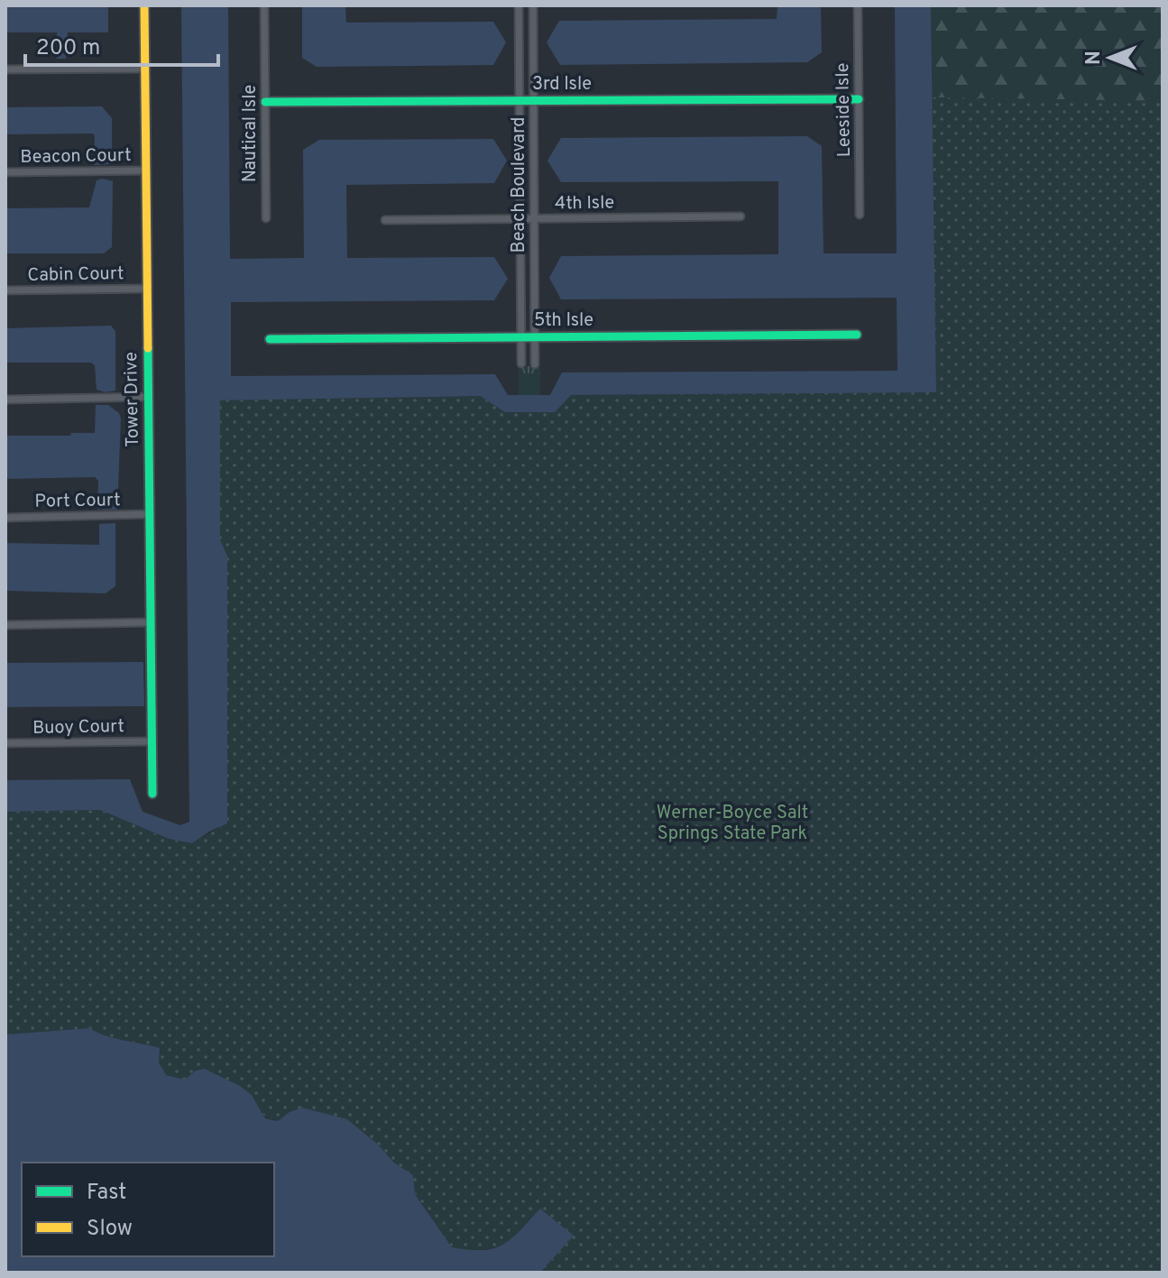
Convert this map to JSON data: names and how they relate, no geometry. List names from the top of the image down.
{
  "streets": {
    "street": [
      "3rd Isle",
      "Leeside Isle",
      "Nautical Isle",
      "Beacon Court",
      "Beach Boulevard",
      "4th Isle",
      "Cabin Court",
      "5th Isle",
      "Tower Drive",
      "Port Court",
      "Buoy Court"
    ]
  },
  "crossings": [
    ["3rd Isle", "Leeside Isle"],
    ["3rd Isle", "Nautical Isle"],
    ["3rd Isle", "Beach Boulevard"],
    ["Beacon Court", "Tower Drive"],
    ["Beach Boulevard", "4th Isle"],
    ["Beach Boulevard", "5th Isle"],
    ["Cabin Court", "Tower Drive"],
    ["Tower Drive", "Port Court"],
    ["Tower Drive", "Buoy Court"]
  ],
  "parks": ["Werner-Boyce Salt Springs State Park"],
  "legend": ["Fast", "Slow"],
  "scale_bar": "200 m",
  "north": "left"
}
